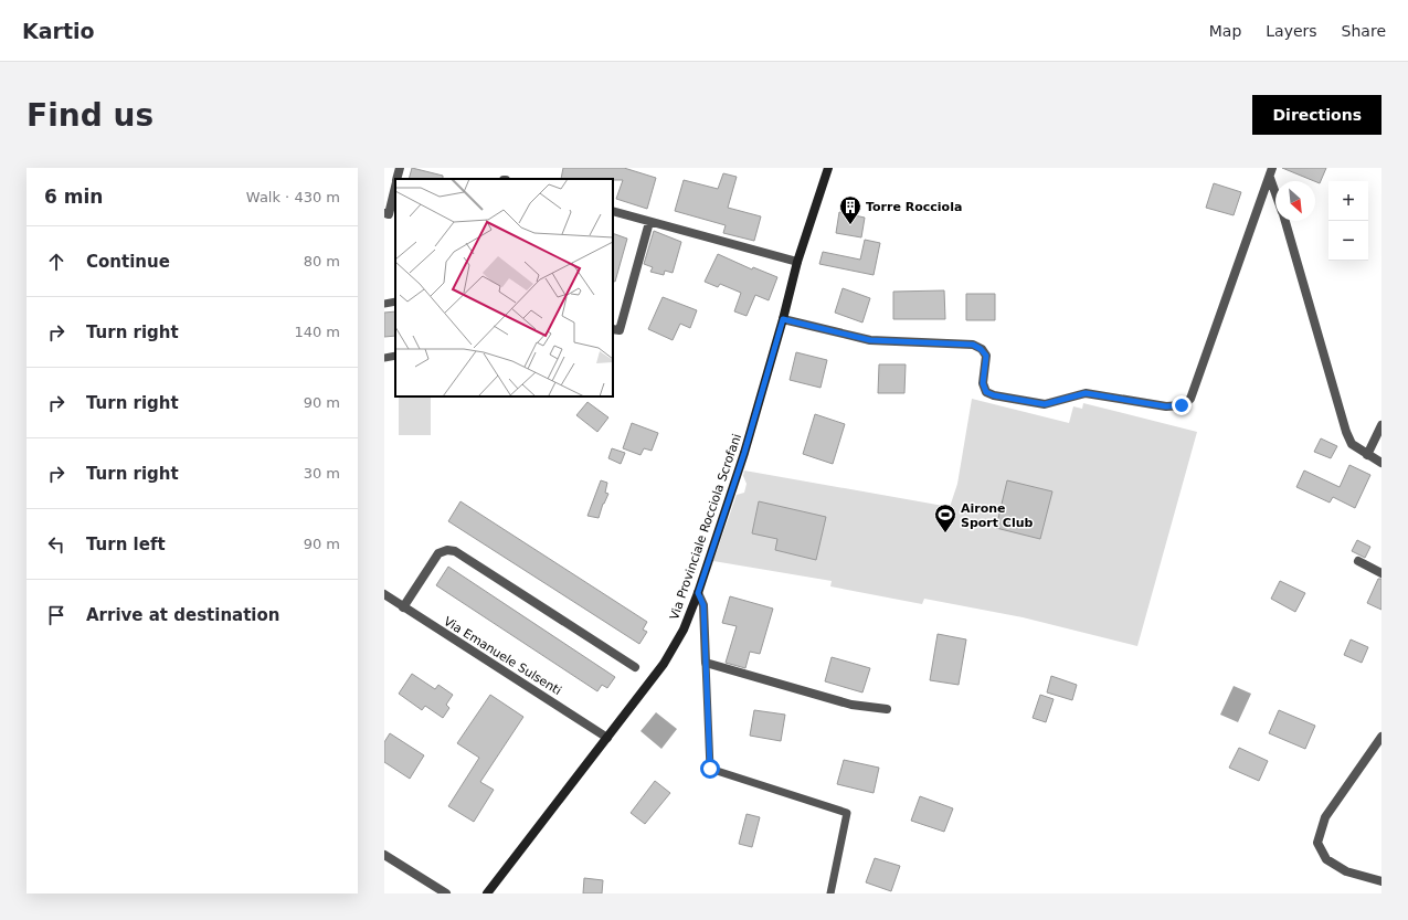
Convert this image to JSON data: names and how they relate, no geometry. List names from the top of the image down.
{
  "streets": {
    "street": ["Via Provinciale Rocciola Scrofani", "Via Emanuele Sulsenti"]
  },
  "crossings": [
    ["Via Provinciale Rocciola Scrofani", "Via Emanuele Sulsenti"]
  ],
  "places": {
    "building": ["Torre Rocciola"],
    "sports": ["Airone Sport Club"]
  },
  "north": "bottom right",
  "page": {
    "header": "Kartio",
    "nav": ["Map", "Layers", "Share"],
    "buttons": "Directions",
    "title": "Find us",
    "heading": ["6 min", "Walk · 430 m"],
    "map_buttons": ["+", "−"],
    "list": [
      ["Continue", "80 m"],
      ["Turn right", "140 m"],
      ["Turn right", "90 m"],
      ["Turn right", "30 m"],
      ["Turn left", "90 m"],
      "Arrive at destination"
    ]
  }
}
